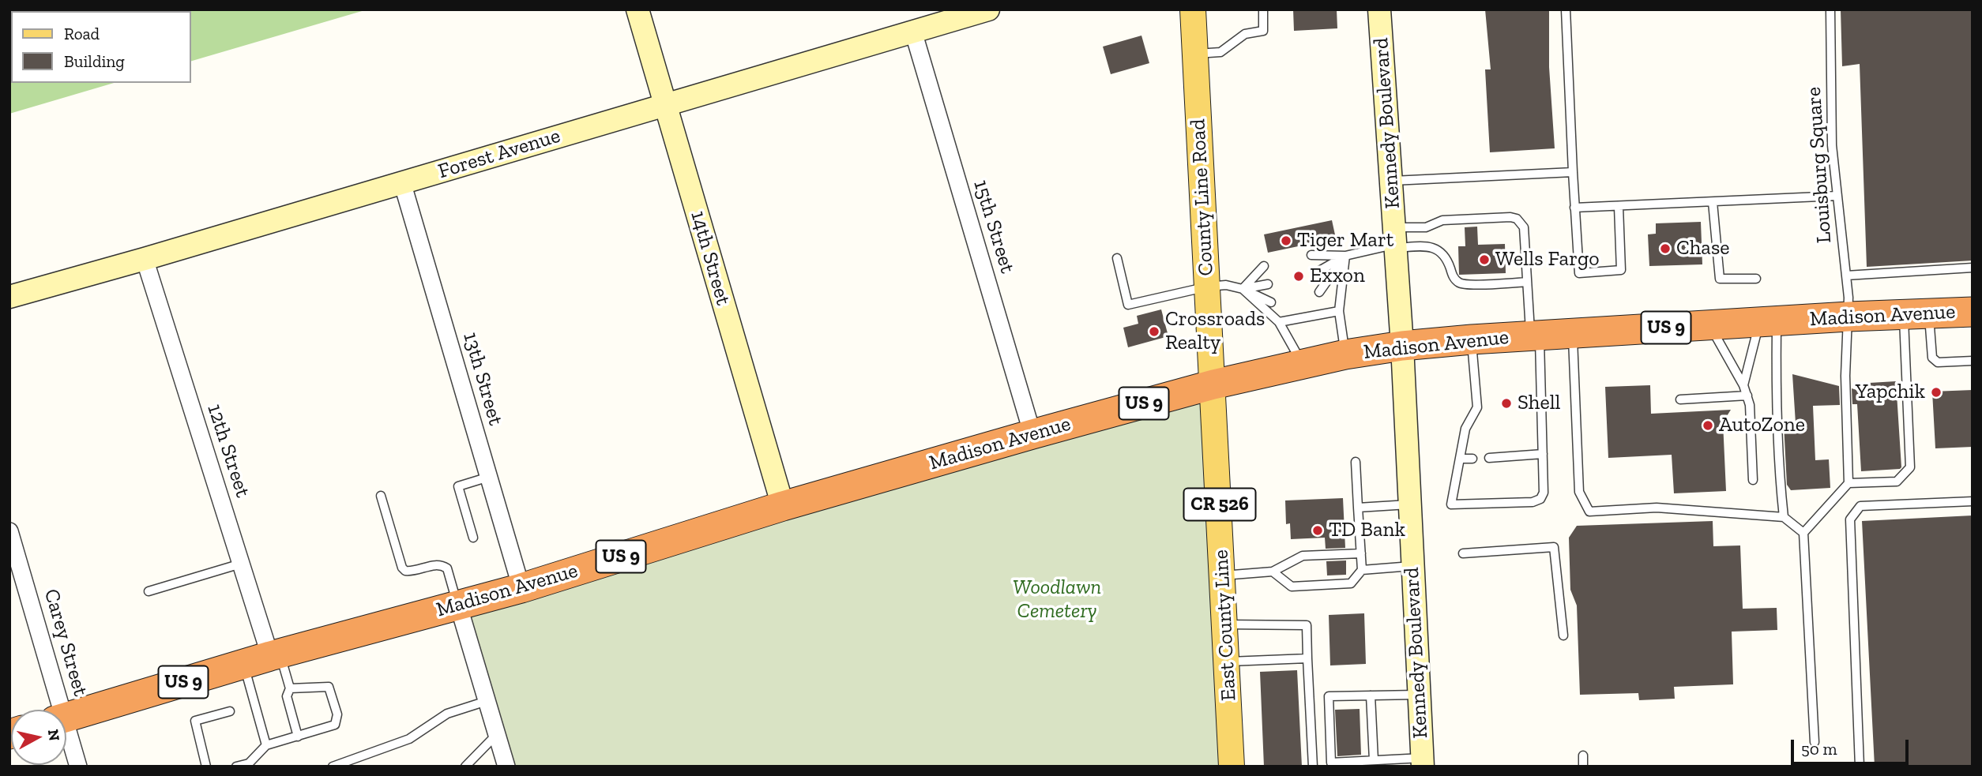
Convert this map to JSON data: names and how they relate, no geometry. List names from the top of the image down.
{
  "streets": {
    "highway": ["Madison Avenue", "US 9"],
    "main road": ["County Line Road", "CR 526", "East County Line"],
    "street": [
      "Kennedy Boulevard",
      "Forest Avenue",
      "15th Street",
      "14th Street",
      "13th Street",
      "12th Street",
      "Carey Street"
    ],
    "lane": ["Louisburg Square"]
  },
  "crossings": [
    ["Kennedy Boulevard", "Madison Avenue"],
    ["Forest Avenue", "15th Street"],
    ["Forest Avenue", "14th Street"],
    ["Forest Avenue", "13th Street"],
    ["Forest Avenue", "12th Street"],
    ["Louisburg Square", "Madison Avenue"],
    ["County Line Road", "Madison Avenue"],
    ["County Line Road", "East County Line"],
    ["15th Street", "Madison Avenue"],
    ["14th Street", "Madison Avenue"],
    ["Madison Avenue", "13th Street"],
    ["Madison Avenue", "12th Street"],
    ["Madison Avenue", "East County Line"]
  ],
  "parks": ["Woodlawn Cemetery"],
  "places": [
    "Tiger Mart",
    "Chase",
    "Wells Fargo",
    "Exxon",
    "Crossroads Realty",
    "Yapchik",
    "Shell",
    "AutoZone",
    "TD Bank"
  ],
  "legend": ["Road", "Building"],
  "scale_bar": "50 m",
  "north": "right"
}
